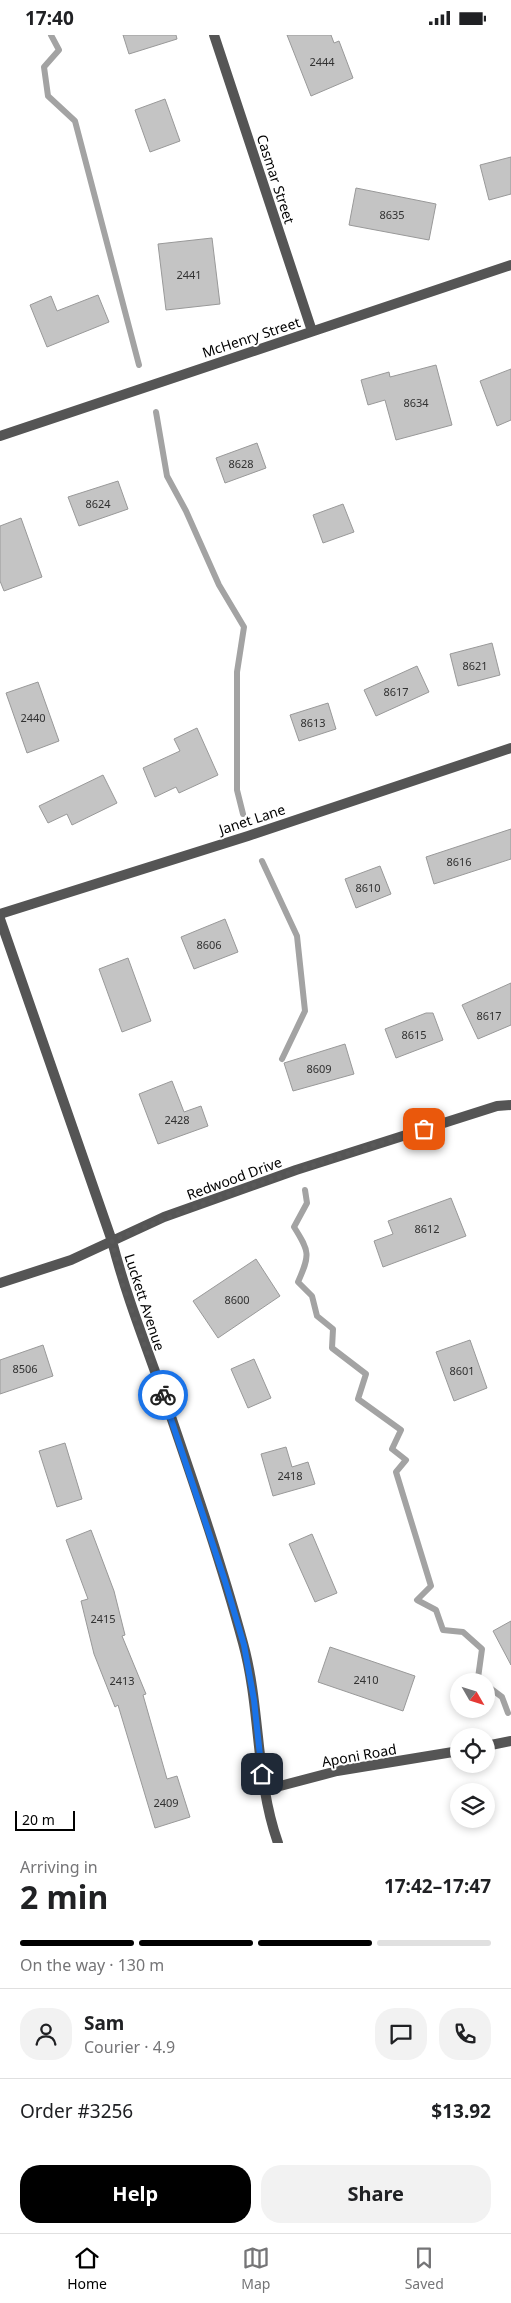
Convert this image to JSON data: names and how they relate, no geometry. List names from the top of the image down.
{
  "streets": {
    "street": [
      "Casmar Street",
      "McHenry Street",
      "Janet Lane",
      "Redwood Drive",
      "Luckett Avenue",
      "Aponi Road"
    ]
  },
  "crossings": [
    ["Casmar Street", "McHenry Street"],
    ["Redwood Drive", "Luckett Avenue"],
    ["Luckett Avenue", "Aponi Road"]
  ],
  "house_numbers": [
    "2444",
    "8635",
    "2441",
    "8634",
    "8628",
    "8624",
    "8621",
    "8617",
    "2440",
    "8613",
    "8616",
    "8610",
    "8606",
    "8617",
    "8615",
    "8609",
    "2428",
    "8612",
    "8600",
    "8506",
    "8601",
    "2418",
    "2415",
    "2410",
    "2413",
    "2409"
  ],
  "scale_bar": "20 m",
  "north": "bottom right",
  "page": {
    "status": "17:40",
    "scale": "20 m",
    "heading": ["2 min", "Arriving in", "17:42–17:47"],
    "panel": [
      "Sam",
      "Courier · 4.9",
      "Order #3256",
      "$13.92"
    ],
    "bar": "On the way · 130 m",
    "buttons": ["Help", "Share"],
    "tabs": ["Home", "Map", "Saved"]
  }
}
